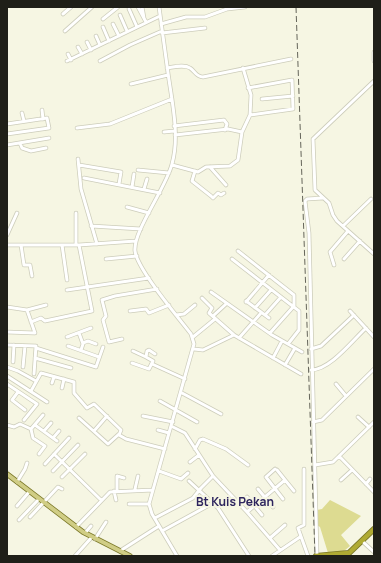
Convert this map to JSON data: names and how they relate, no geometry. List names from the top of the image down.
{
  "districts": ["Bt Kuis Pekan"]
}
